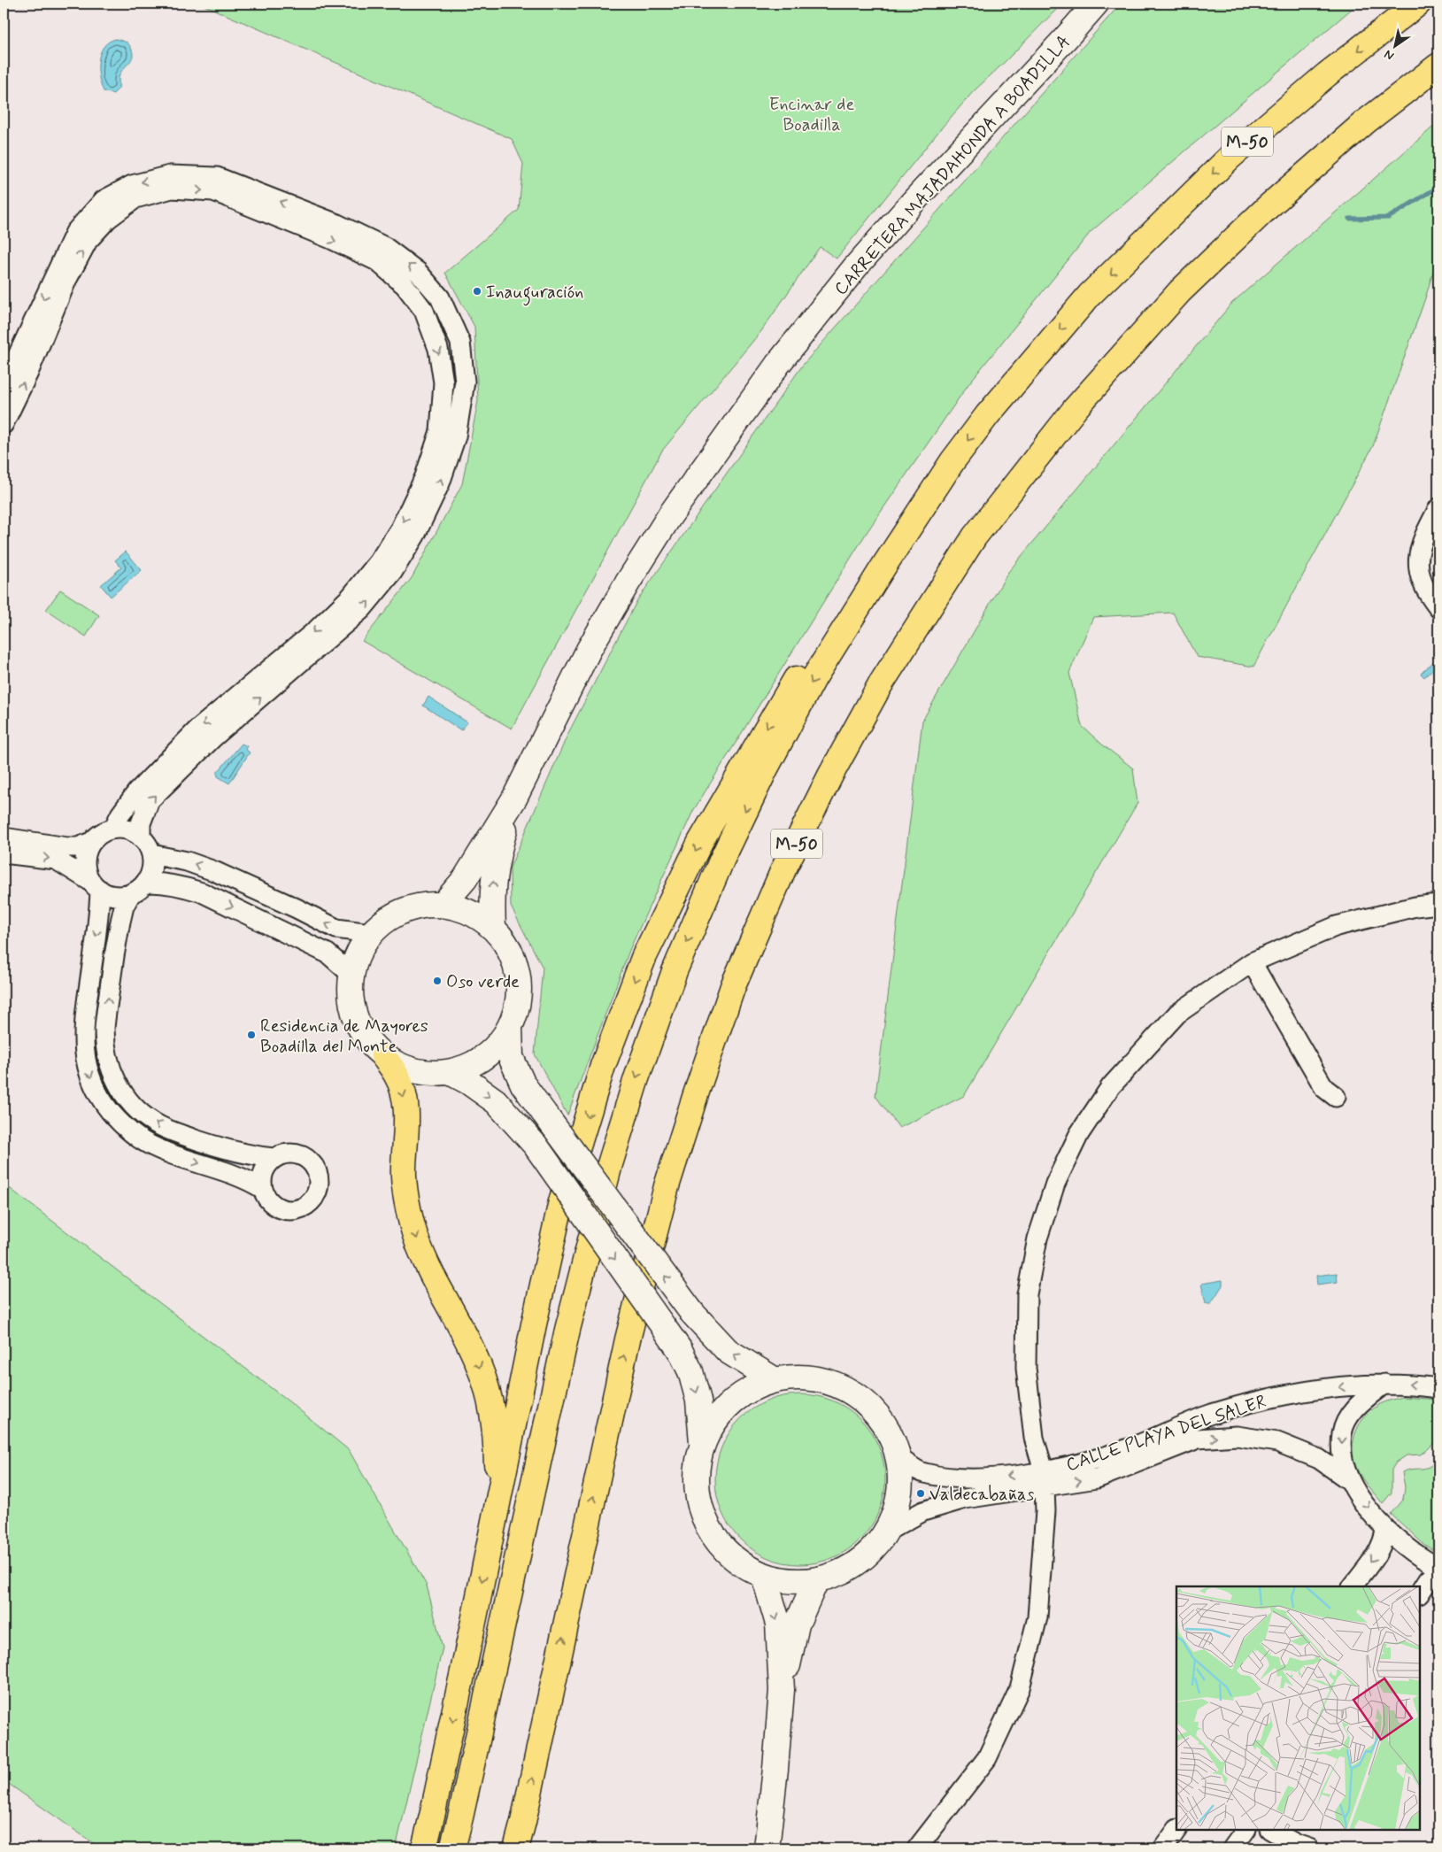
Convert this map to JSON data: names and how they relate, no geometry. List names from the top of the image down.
{
  "streets": {
    "highway": ["M-50"],
    "street": ["CARRETERA MAJADAHONDA A BOADILLA", "CALLE PLAYA DEL SALER"]
  },
  "parks": ["Encinar de Boadilla"],
  "places": [
    "Inauguración",
    "Oso verde",
    "Residencia de Mayores Boadilla del Monte",
    "Valdecabañas"
  ],
  "north": "bottom left"
}
